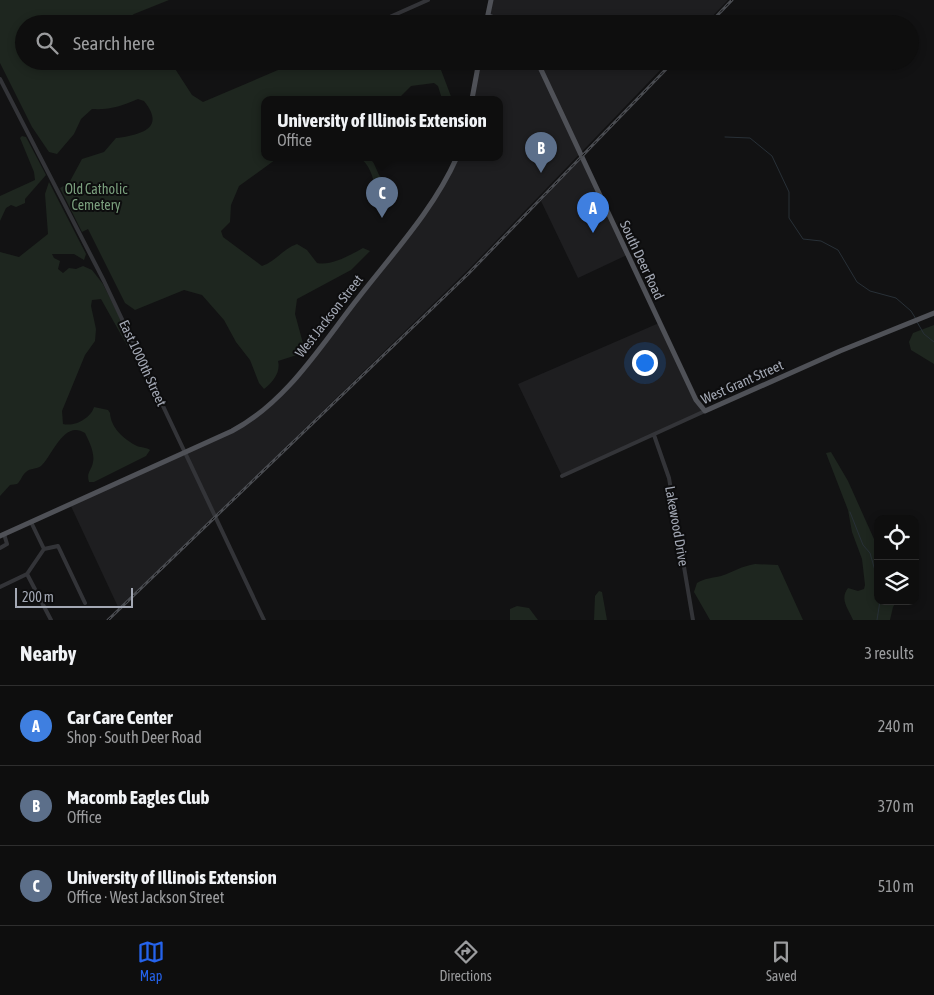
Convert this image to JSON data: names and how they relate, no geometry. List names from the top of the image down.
{
  "streets": {
    "main road": ["South Deer Road", "West Jackson Street", "West Grant Street"],
    "street": ["East 1000th Street", "Lakewood Drive"]
  },
  "crossings": [
    ["South Deer Road", "West Grant Street"],
    ["West Jackson Street", "East 1000th Street"],
    ["West Grant Street", "Lakewood Drive"]
  ],
  "parks": ["Old Catholic Cemetery"],
  "scale_bar": "200 m",
  "page": {
    "search": "Search here",
    "popup": ["University of Illinois Extension", "Office"],
    "pins": ["B", "C", "A"],
    "scale": "200 m",
    "heading": ["Nearby", "3 results"],
    "list": [
      {
        "mark": "A",
        "name": "Car Care Center",
        "note": "Shop · South Deer Road",
        "value": "240 m"
      },
      {
        "mark": "B",
        "name": "Macomb Eagles Club",
        "note": "Office",
        "value": "370 m"
      },
      {
        "mark": "C",
        "name": "University of Illinois Extension",
        "note": "Office · West Jackson Street",
        "value": "510 m"
      }
    ],
    "nav": ["Map", "Directions", "Saved"]
  }
}
